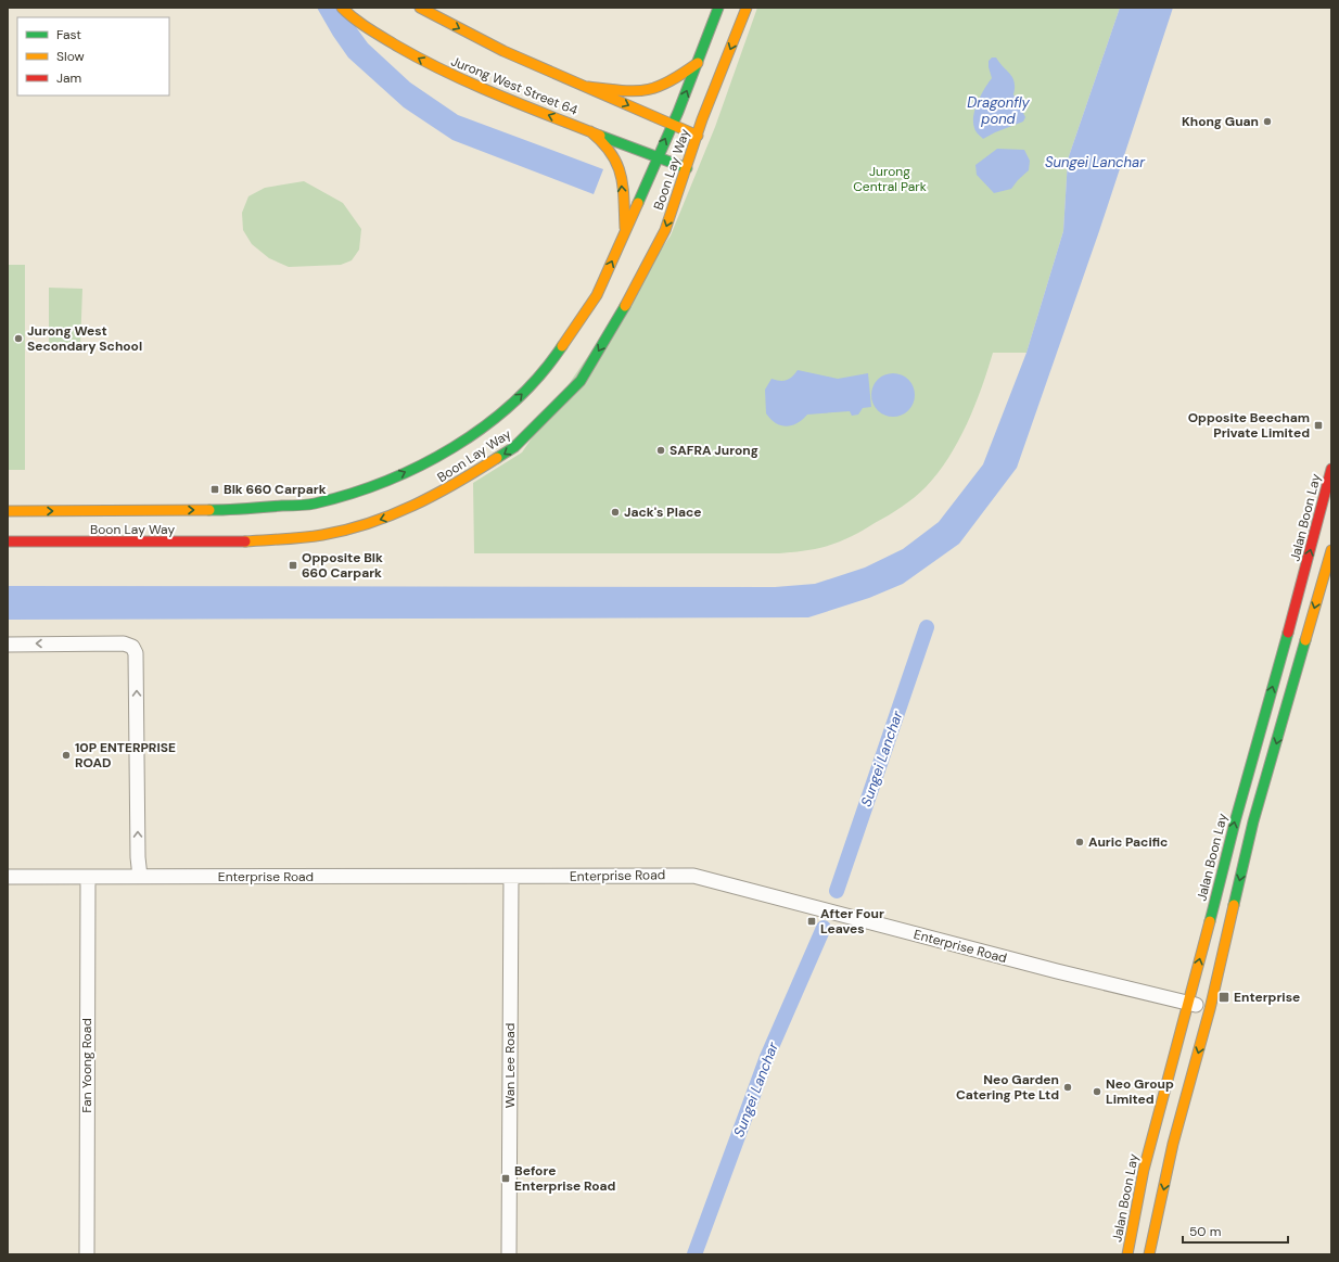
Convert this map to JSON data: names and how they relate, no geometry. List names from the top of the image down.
{
  "streets": {
    "main road": ["Jurong West Street 64", "Boon Lay Way", "Jalan Boon Lay"],
    "street": ["Enterprise Road", "Fan Yoong Road", "Wan Lee Road"]
  },
  "crossings": [
    ["Jurong West Street 64", "Boon Lay Way"],
    ["Jalan Boon Lay", "Enterprise Road"],
    ["Enterprise Road", "Fan Yoong Road"],
    ["Enterprise Road", "Wan Lee Road"]
  ],
  "water": ["Dragonfly pond", "Sungei Lanchar"],
  "parks": ["Jurong Central Park"],
  "places": {
    "other": [
      "Khong Guan",
      "Jurong West Secondary School",
      "SAFRA Jurong",
      "Jack's Place",
      "10P ENTERPRISE ROAD",
      "Auric Pacific",
      "Neo Garden Catering Pte Ltd",
      "Neo Group Limited"
    ],
    "transit": [
      "Opposite Beecham Private Limited",
      "Blk 660 Carpark",
      "Opposite Blk 660 Carpark",
      "After Four Leaves",
      "Enterprise",
      "Before Enterprise Road"
    ]
  },
  "legend": ["Fast", "Slow", "Jam"],
  "scale_bar": "50 m"
}
